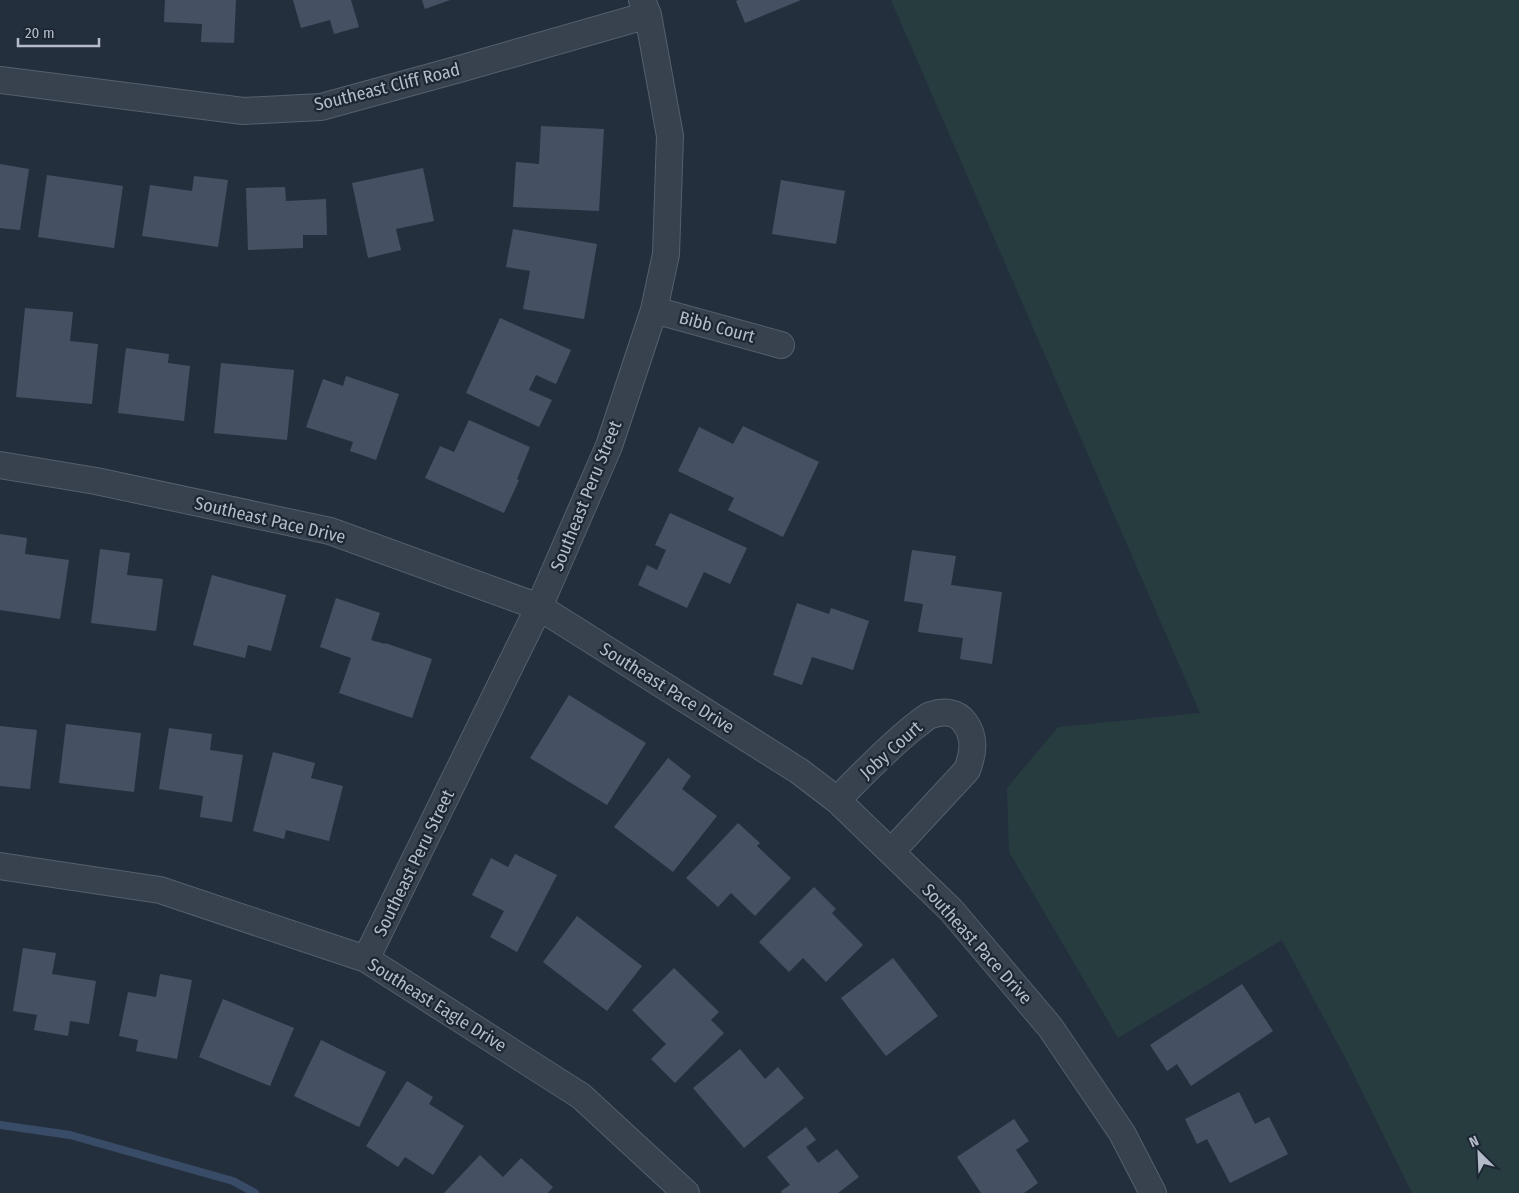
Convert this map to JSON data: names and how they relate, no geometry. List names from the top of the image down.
{
  "streets": {
    "street": [
      "Southeast Cliff Road",
      "Bibb Court",
      "Southeast Peru Street",
      "Southeast Pace Drive",
      "Joby Court",
      "Southeast Eagle Drive"
    ]
  },
  "crossings": [
    ["Southeast Cliff Road", "Southeast Peru Street"],
    ["Bibb Court", "Southeast Peru Street"],
    ["Southeast Peru Street", "Southeast Pace Drive"],
    ["Southeast Peru Street", "Southeast Eagle Drive"],
    ["Southeast Pace Drive", "Joby Court"]
  ],
  "scale_bar": "20 m",
  "north": "top left"
}
